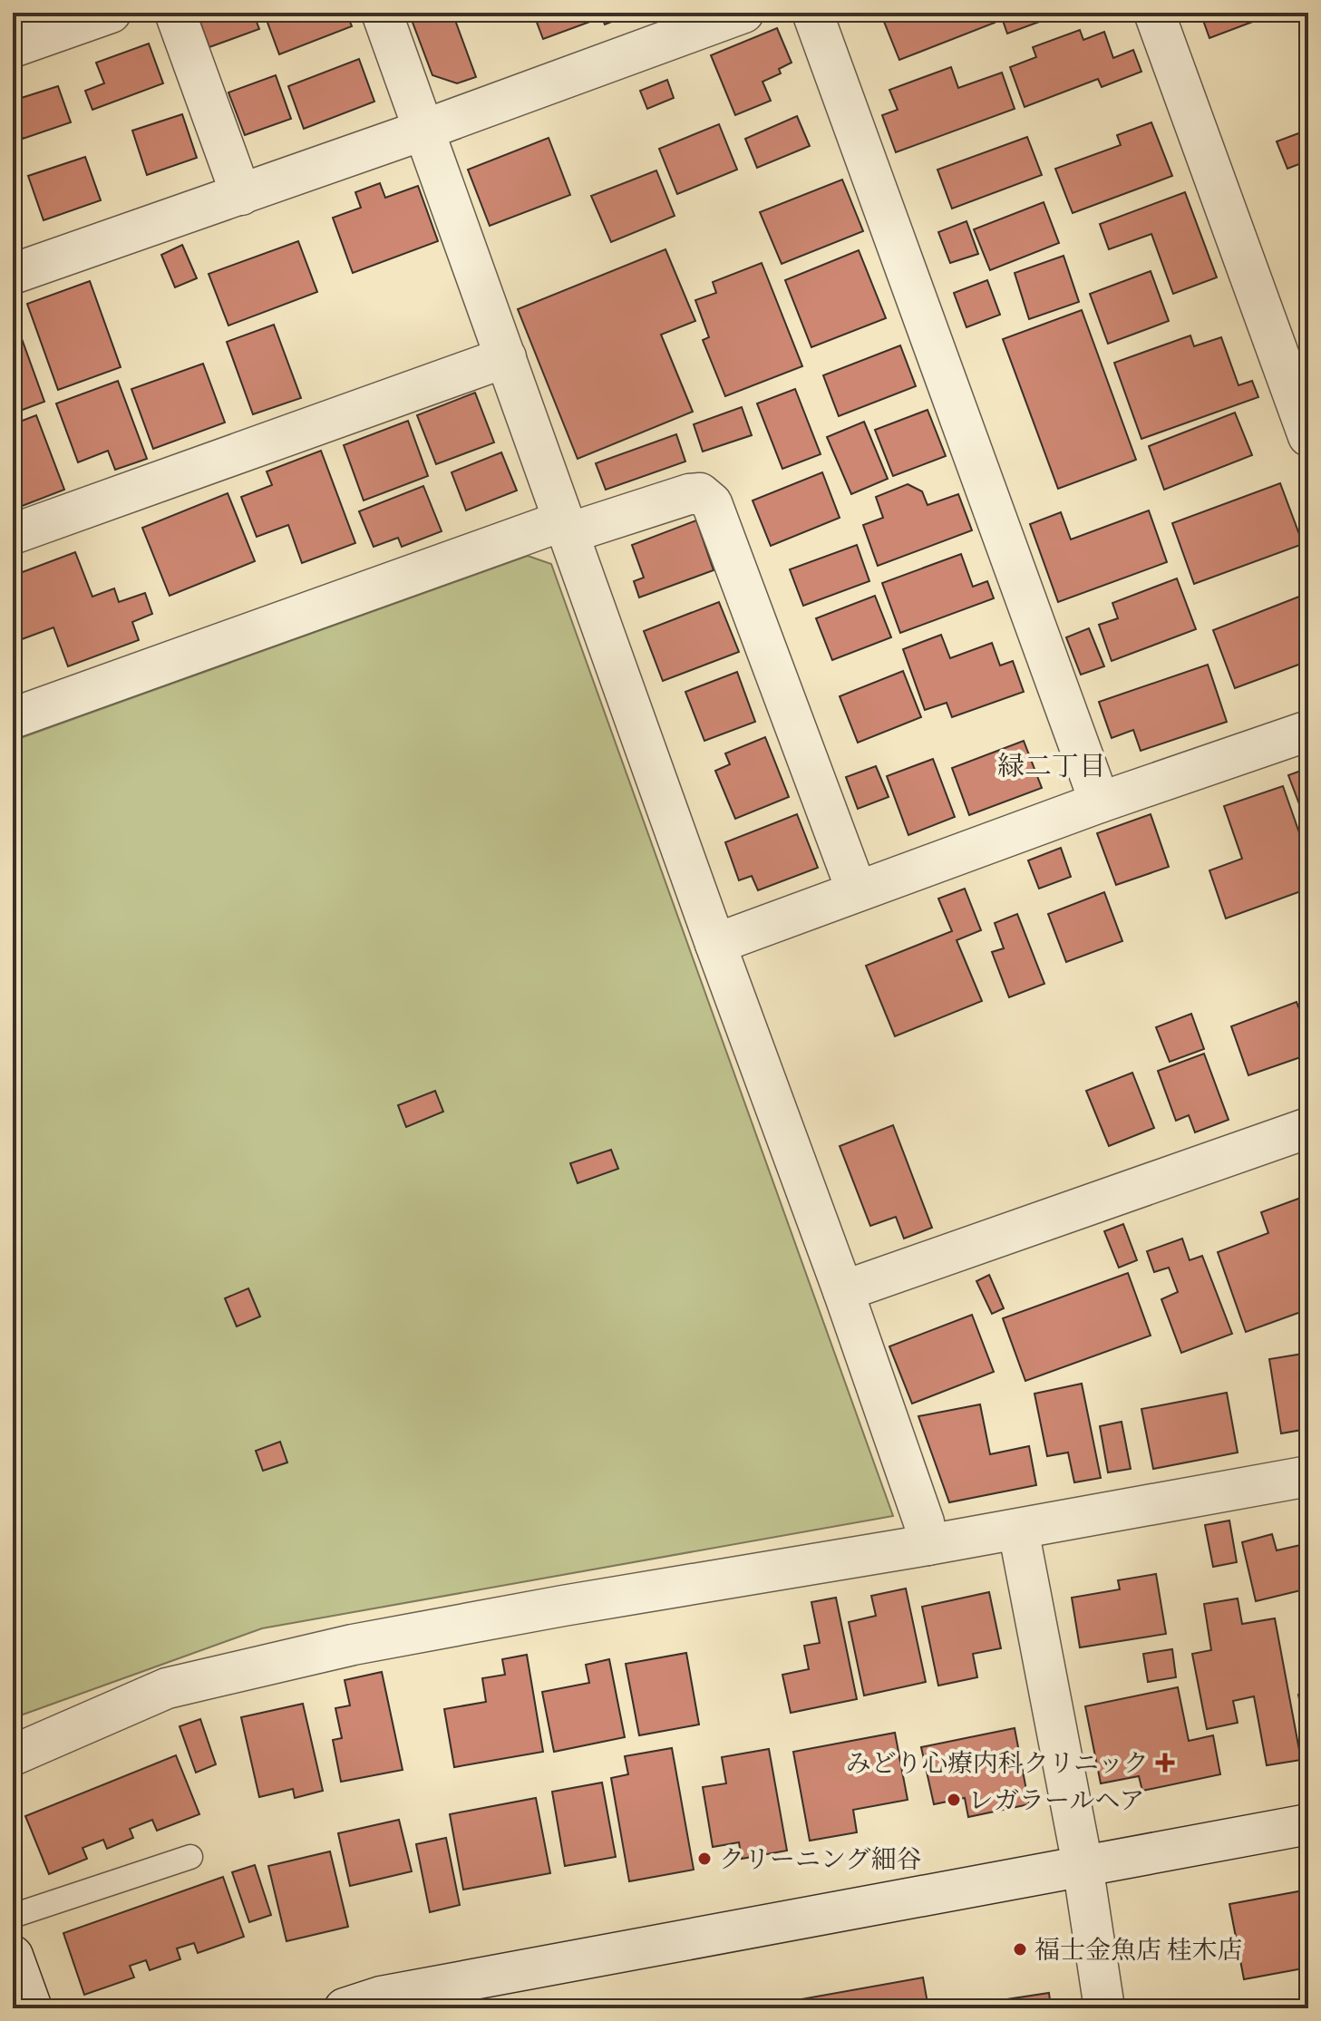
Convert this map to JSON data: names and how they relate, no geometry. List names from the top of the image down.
{
  "districts": ["緑二丁目"],
  "places": {
    "health": ["みどり心療内科クリニック"],
    "other": ["レガラールヘア", "クリーニング細谷", "福士金魚店 桂木店"]
  }
}
